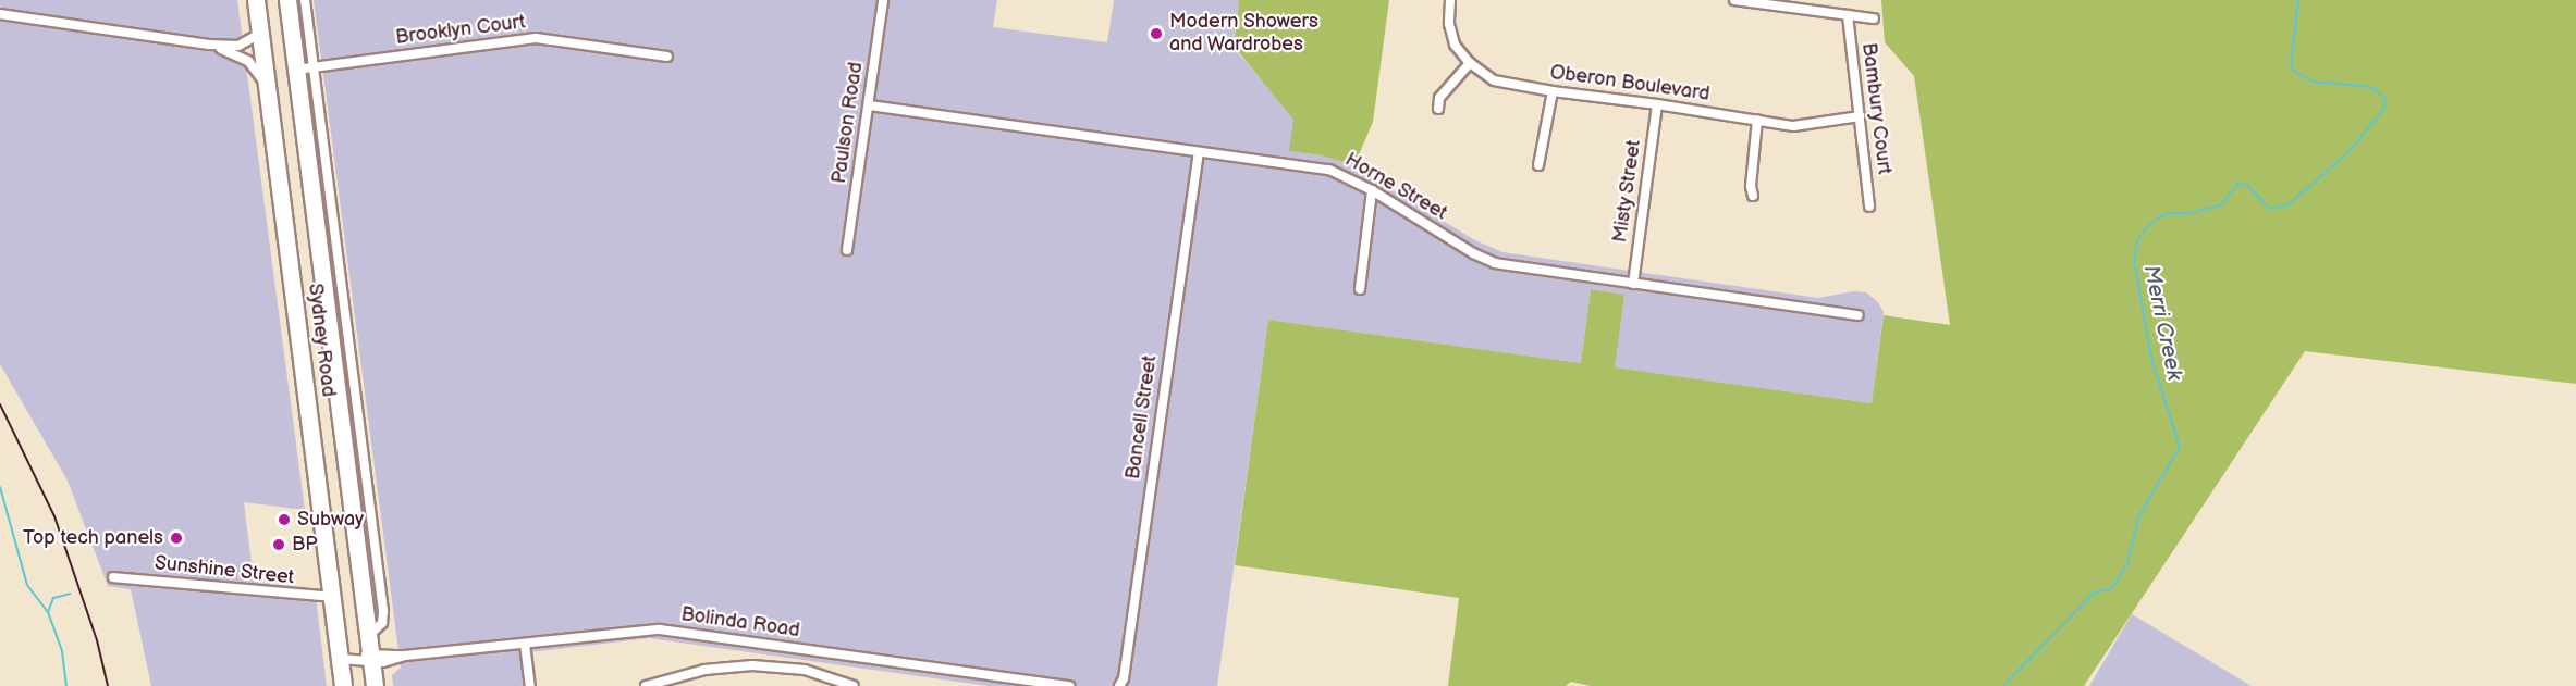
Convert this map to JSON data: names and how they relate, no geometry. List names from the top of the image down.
{
  "streets": {
    "highway": ["Sydney Road"],
    "street": [
      "Brooklyn Court",
      "Oberon Boulevard",
      "Bambury Court",
      "Paulson Road",
      "Horne Street",
      "Misty Street",
      "Bancell Street",
      "Sunshine Street",
      "Bolinda Road"
    ]
  },
  "crossings": [
    ["Brooklyn Court", "Sydney Road"],
    ["Oberon Boulevard", "Bambury Court"],
    ["Oberon Boulevard", "Misty Street"],
    ["Paulson Road", "Horne Street"],
    ["Horne Street", "Misty Street"],
    ["Horne Street", "Bancell Street"],
    ["Sydney Road", "Sunshine Street"],
    ["Sydney Road", "Bolinda Road"]
  ],
  "water": ["Merri Creek"],
  "places": [
    "Modern Showers and Wardrobes",
    "Subway",
    "Top tech panels",
    "BP"
  ]
}
